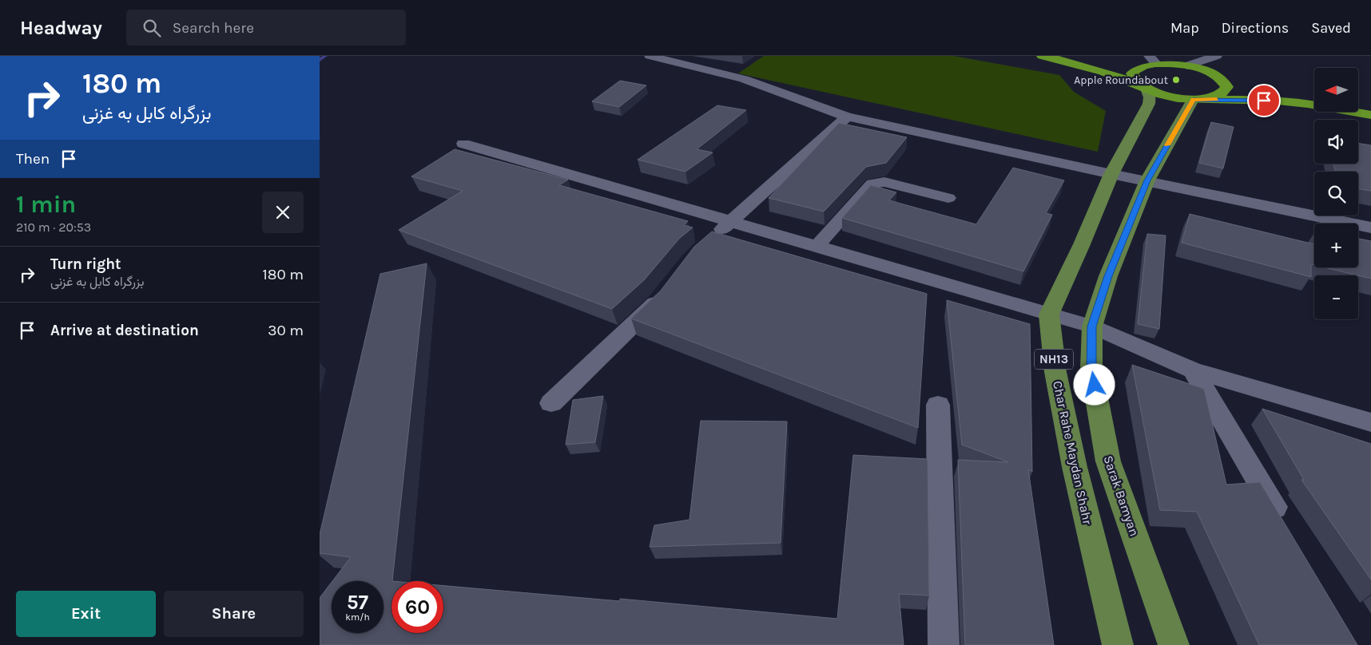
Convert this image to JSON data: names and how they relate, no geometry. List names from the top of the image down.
{
  "streets": {
    "main road": ["NH13", "Char Rahe Maydan Shahr", "Sarak Bamyan"]
  },
  "places": ["Apple Roundabout"],
  "north": "left",
  "page": {
    "header": "Headway",
    "search": "Search here",
    "nav": ["Map", "Directions", "Saved"],
    "turn": ["180 m", "بزرگراه کابل به غزنی"],
    "map_buttons": ["+", "−"],
    "then": "Then",
    "heading": ["1 min", "210 m · 20:53"],
    "list": [
      {
        "name": "Turn right",
        "note": "بزرگراه کابل به غزنی",
        "value": "180 m"
      },
      {
        "name": "Arrive at destination",
        "value": "30 m"
      }
    ],
    "speed": "57 km/h",
    "limit": "60",
    "buttons": ["Exit", "Share"]
  }
}
